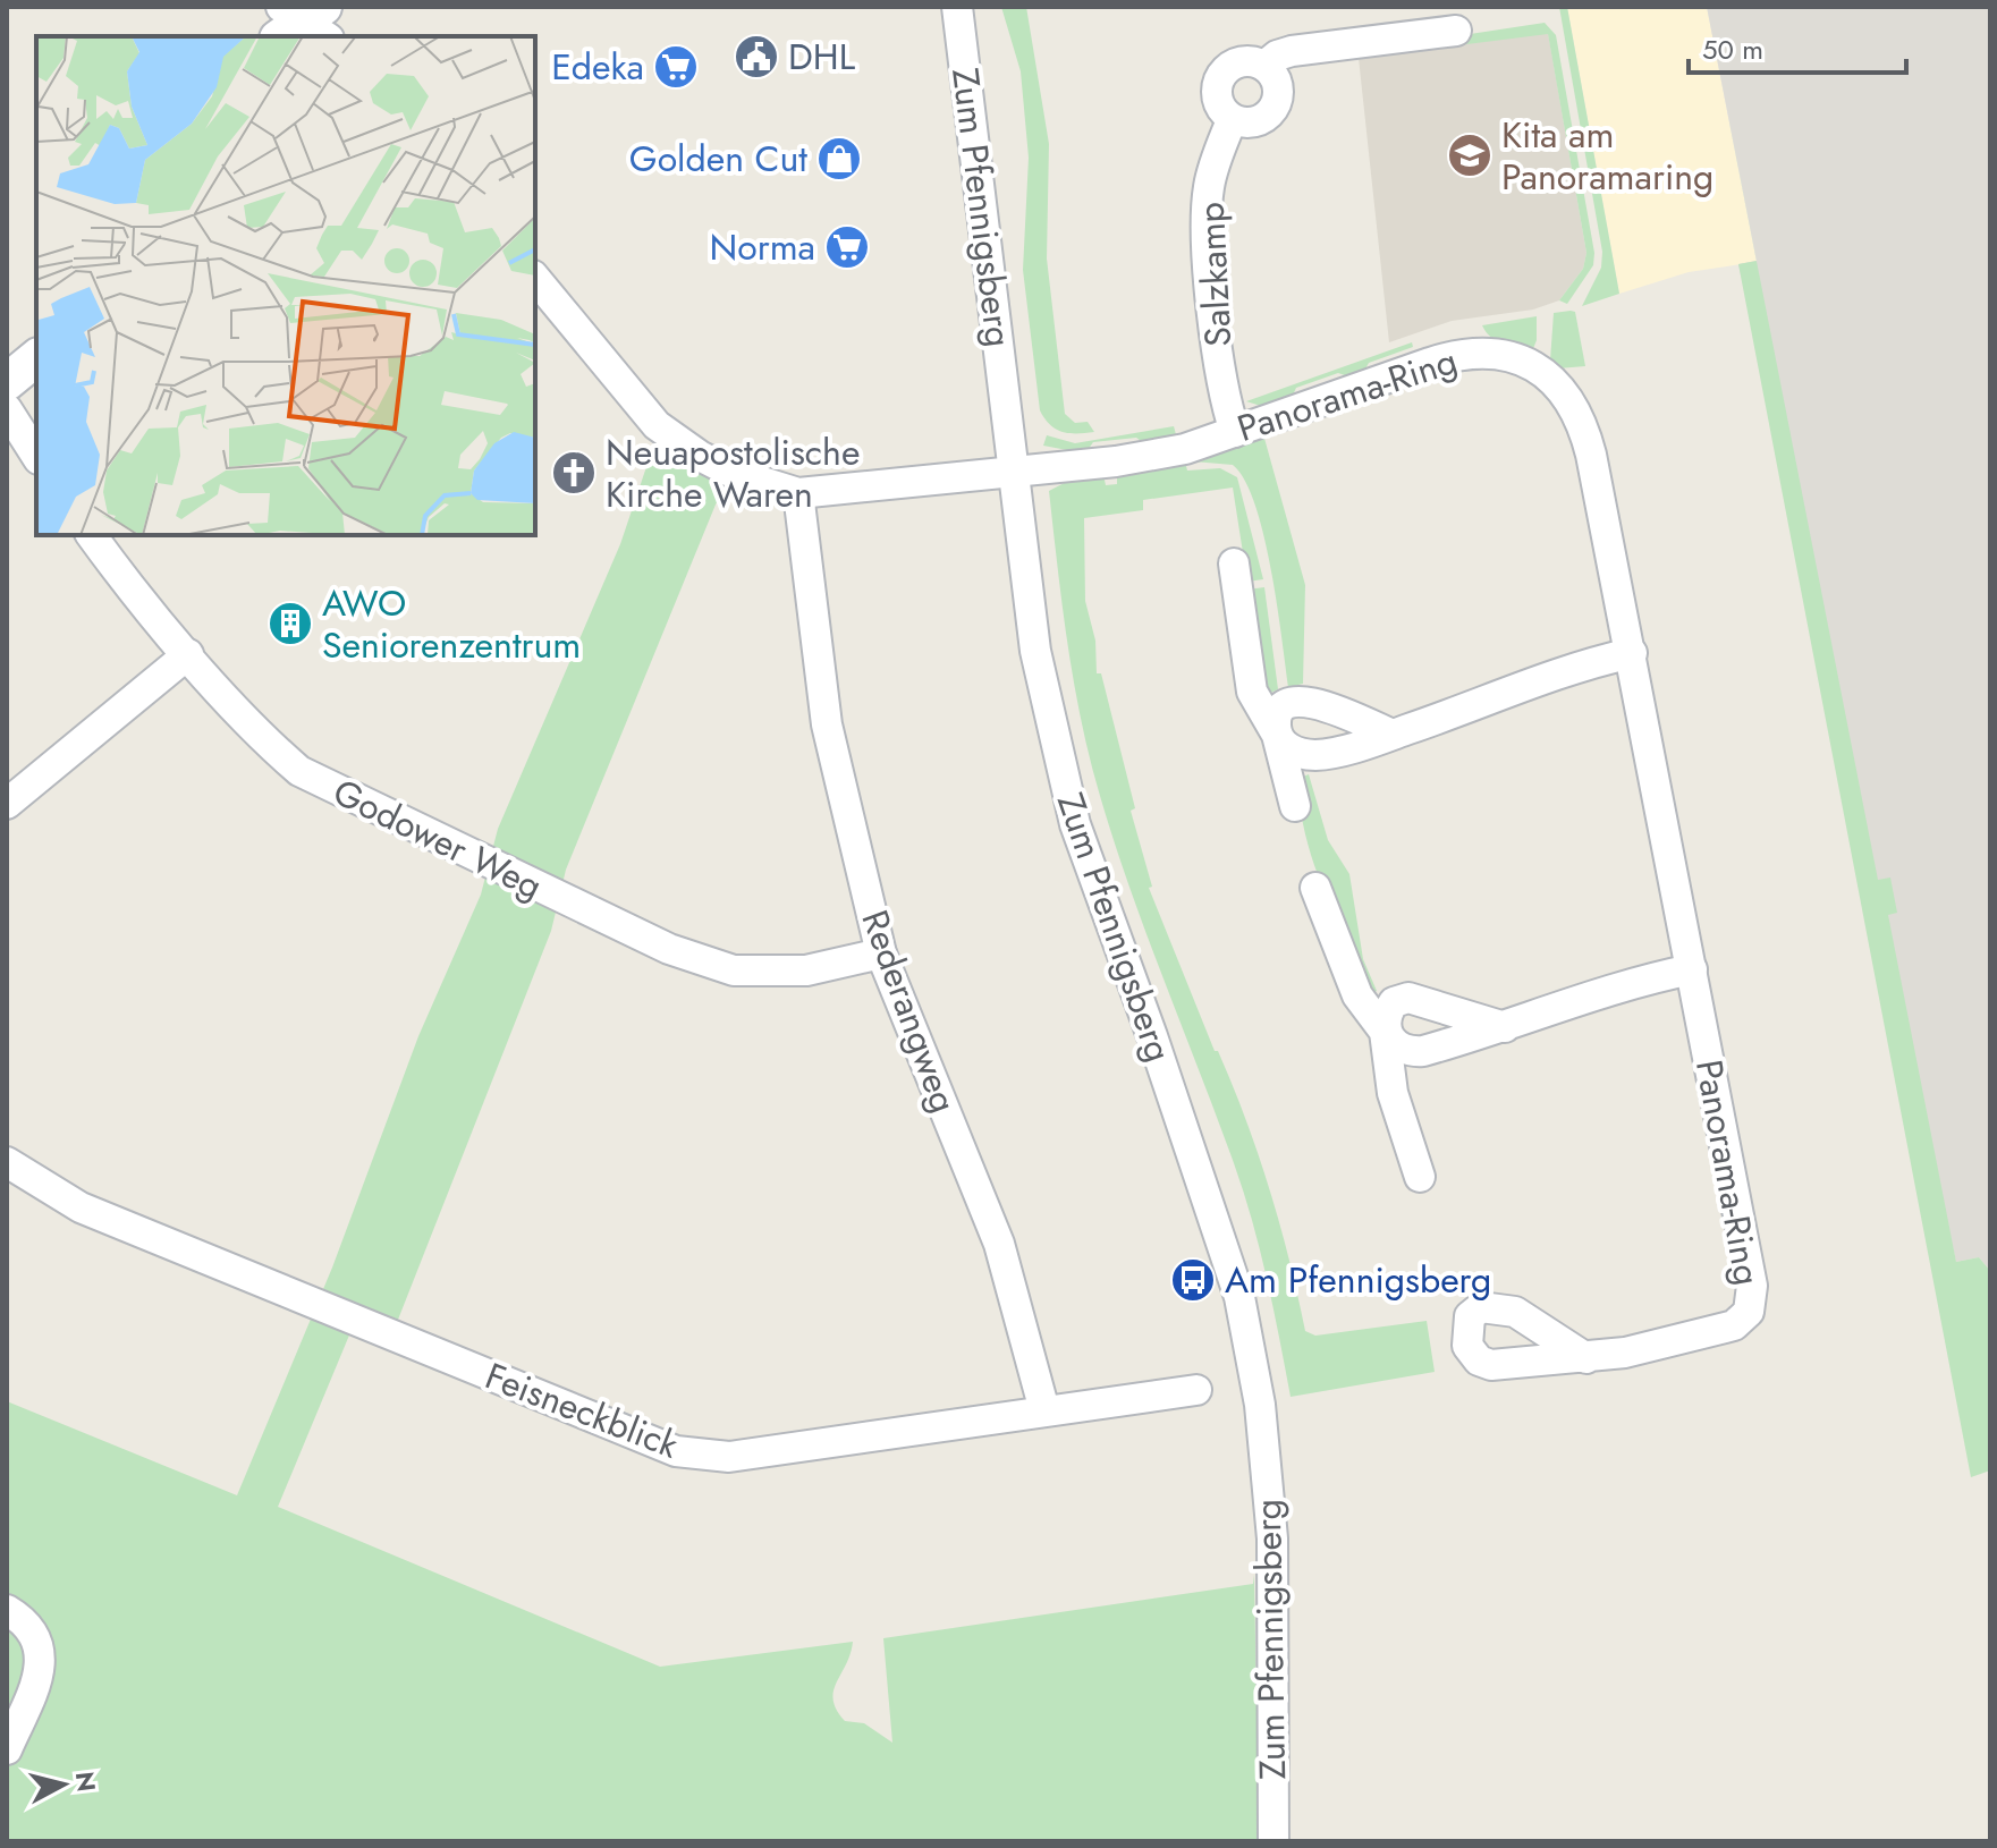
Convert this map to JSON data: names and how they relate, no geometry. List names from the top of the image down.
{
  "streets": {
    "street": [
      "Zum Pfennigsberg",
      "Salzkamp",
      "Panorama-Ring",
      "Godower Weg",
      "Rederangweg",
      "Feisneckblick"
    ]
  },
  "crossings": [
    ["Zum Pfennigsberg", "Panorama-Ring"],
    ["Salzkamp", "Panorama-Ring"],
    ["Panorama-Ring", "Rederangweg"],
    ["Godower Weg", "Rederangweg"],
    ["Rederangweg", "Feisneckblick"]
  ],
  "places": {
    "public building": ["DHL"],
    "supermarket": ["Edeka", "Norma"],
    "school or university": ["Kita am Panoramaring"],
    "shop": ["Golden Cut"],
    "church": ["Neuapostolische Kirche Waren"],
    "building": ["AWO Seniorenzentrum"],
    "bus stop": ["Am Pfennigsberg"]
  },
  "scale_bar": "50 m",
  "north": "right"
}
